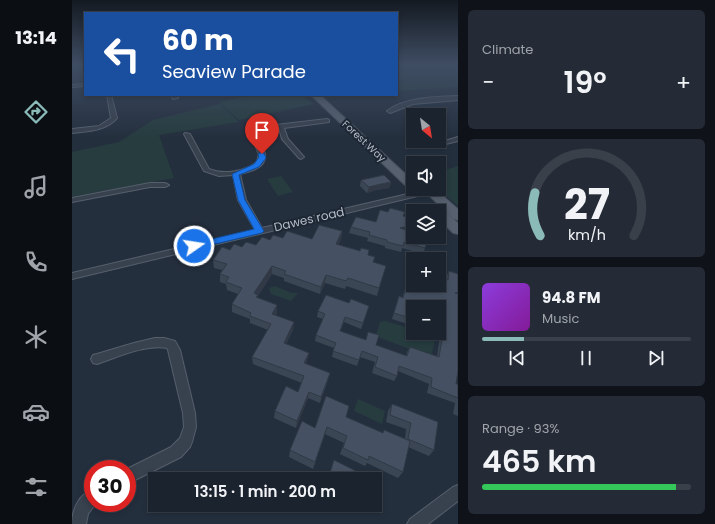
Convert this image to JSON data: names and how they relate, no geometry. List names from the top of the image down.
{
  "streets": {
    "main road": ["Forest Way"],
    "street": ["Dawes road"]
  },
  "north": "bottom right",
  "page": {
    "tabs": "13:14",
    "tile": [
      "Climate",
      ["Range · 93%", "465 km"]
    ],
    "turn": ["60 m", "Seaview Parade"],
    "heat": ["−", "19°", "+"],
    "map_buttons": ["+", "−"],
    "song": ["94.8 FM", "Music"],
    "limit": "30",
    "trip": "13:15 · 1 min · 200 m",
    "gauge": ["27", "km/h"]
  }
}
